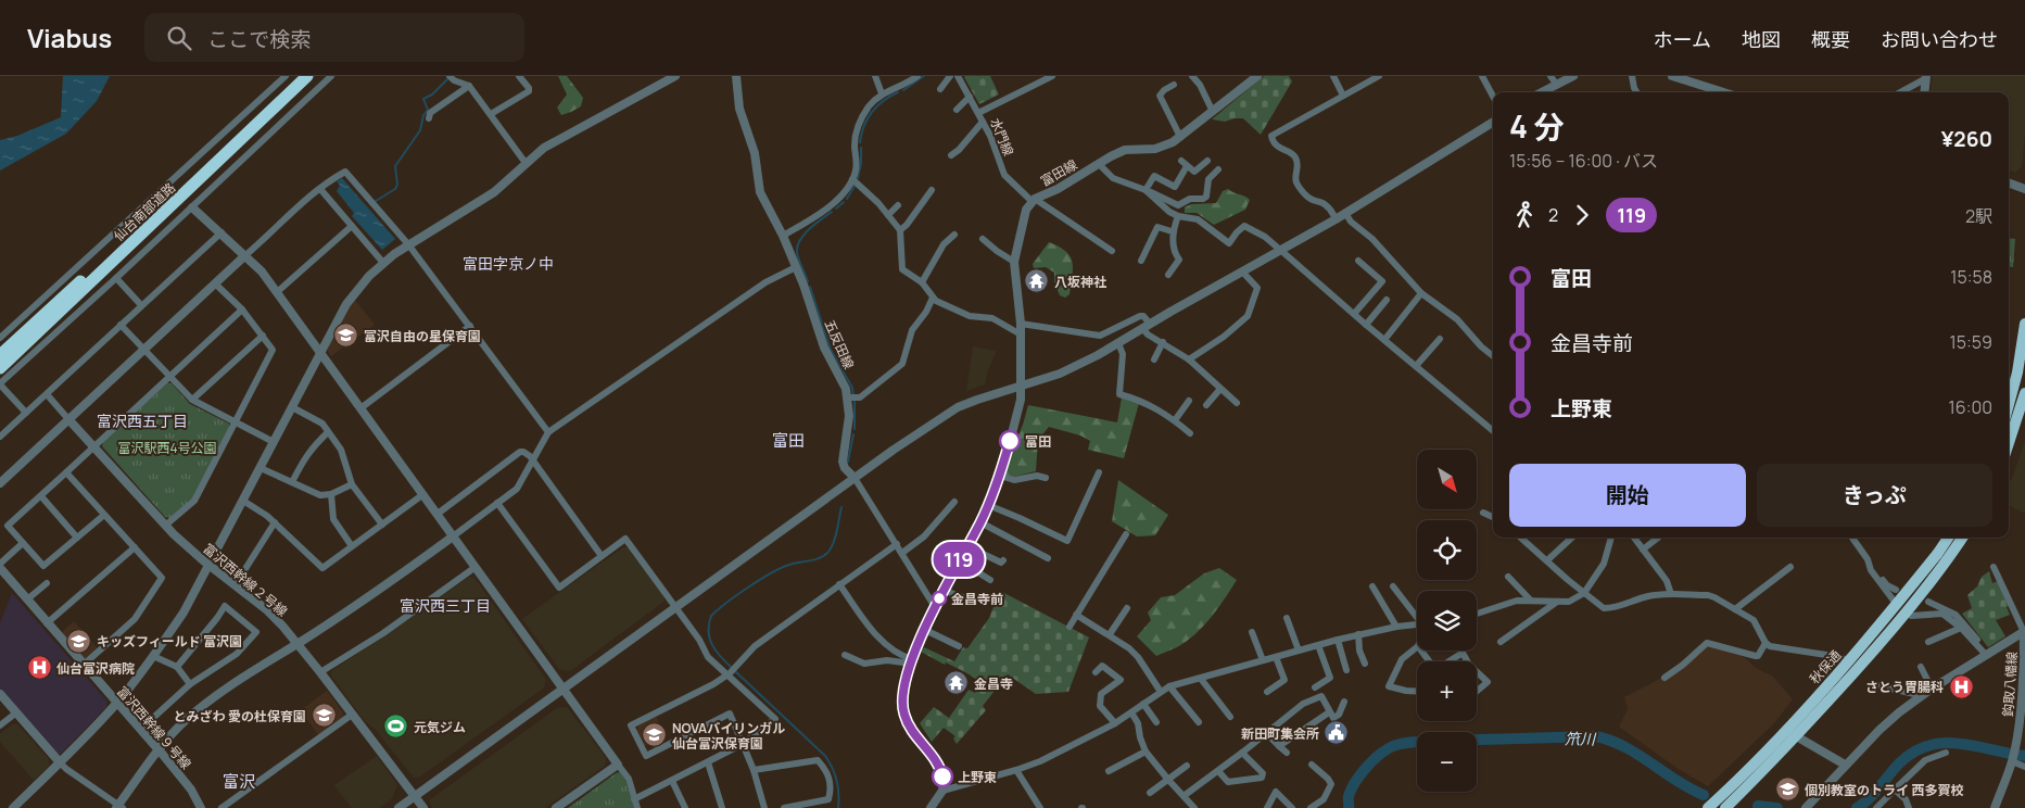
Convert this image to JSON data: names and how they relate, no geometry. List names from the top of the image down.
{
  "streets": {
    "highway": ["仙台南部道路", "秋保通"],
    "street": [
      "水門線",
      "富田線",
      "五反田線",
      "富沢西幹線２号線",
      "鈎取八幡線",
      "富沢西幹線９号線"
    ]
  },
  "crossings": [
    ["水門線", "富田線"],
    ["富田線", "五反田線"]
  ],
  "districts": [
    "富田字京ノ中",
    "富沢西五丁目",
    "富田",
    "富沢西三丁目",
    "富沢"
  ],
  "water": ["笊川"],
  "parks": ["富沢駅西4号公園"],
  "places": {
    "temple": ["八坂神社", "金昌寺"],
    "school or university": [
      "富沢自由の星保育園",
      "キッズフィールド 富沢園",
      "とみざわ 愛の杜保育園",
      "NOVAバイリンガル 仙台富沢保育園",
      "個別教室のトライ 西多賀校"
    ],
    "other": ["富田", "金昌寺前", "上野東"],
    "hospital": ["仙台富沢病院", "さとう胃腸科"],
    "sports": ["元気ジム"],
    "public building": ["新田町集会所"]
  },
  "lines": ["bus line 119"],
  "north": "bottom right",
  "page": {
    "header": "Viabus",
    "search": "ここで検索",
    "nav": [
      "ホーム",
      "地図",
      "概要",
      "お問い合わせ"
    ],
    "on_map": "119",
    "heading": ["4 分", "15:56 – 16:00 · バス", "¥260"],
    "legs": ["2", "119", "2駅"],
    "list": [
      {
        "name": "富田",
        "value": "15:58"
      },
      {
        "name": "金昌寺前",
        "value": "15:59"
      },
      {
        "name": "上野東",
        "value": "16:00"
      }
    ],
    "map_buttons": ["+", "−"],
    "buttons": ["開始", "きっぷ"]
  }
}
